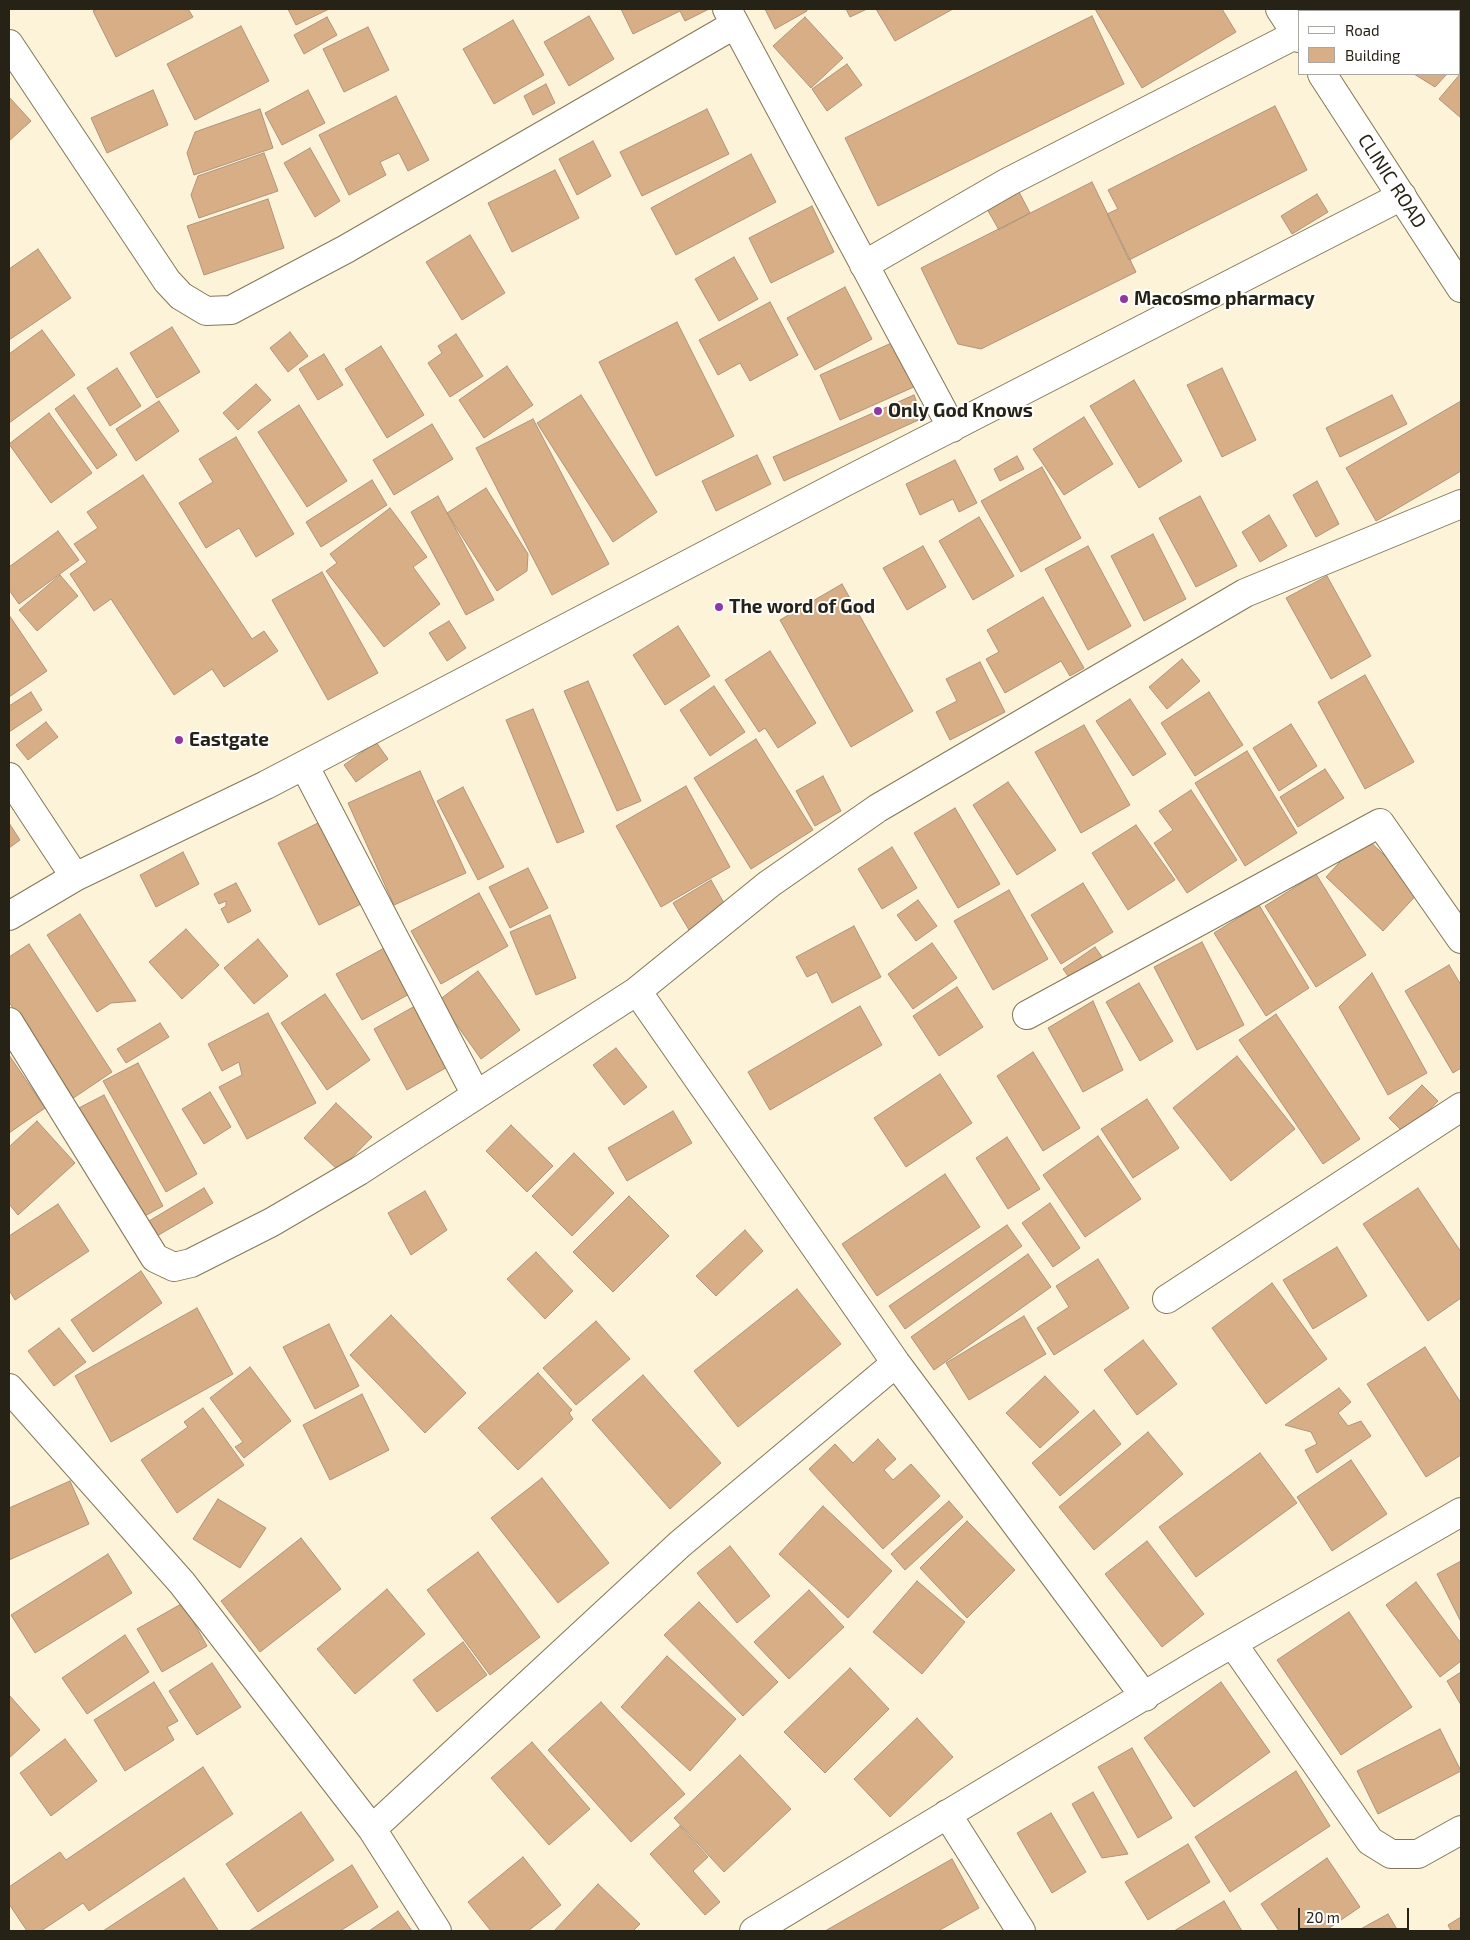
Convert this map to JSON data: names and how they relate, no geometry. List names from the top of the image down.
{
  "streets": {
    "street": ["CLINIC ROAD"]
  },
  "places": [
    "Macosmo pharmacy",
    "Only God Knows",
    "The word of God",
    "Eastgate"
  ],
  "legend": ["Road", "Building"],
  "scale_bar": "20 m"
}
